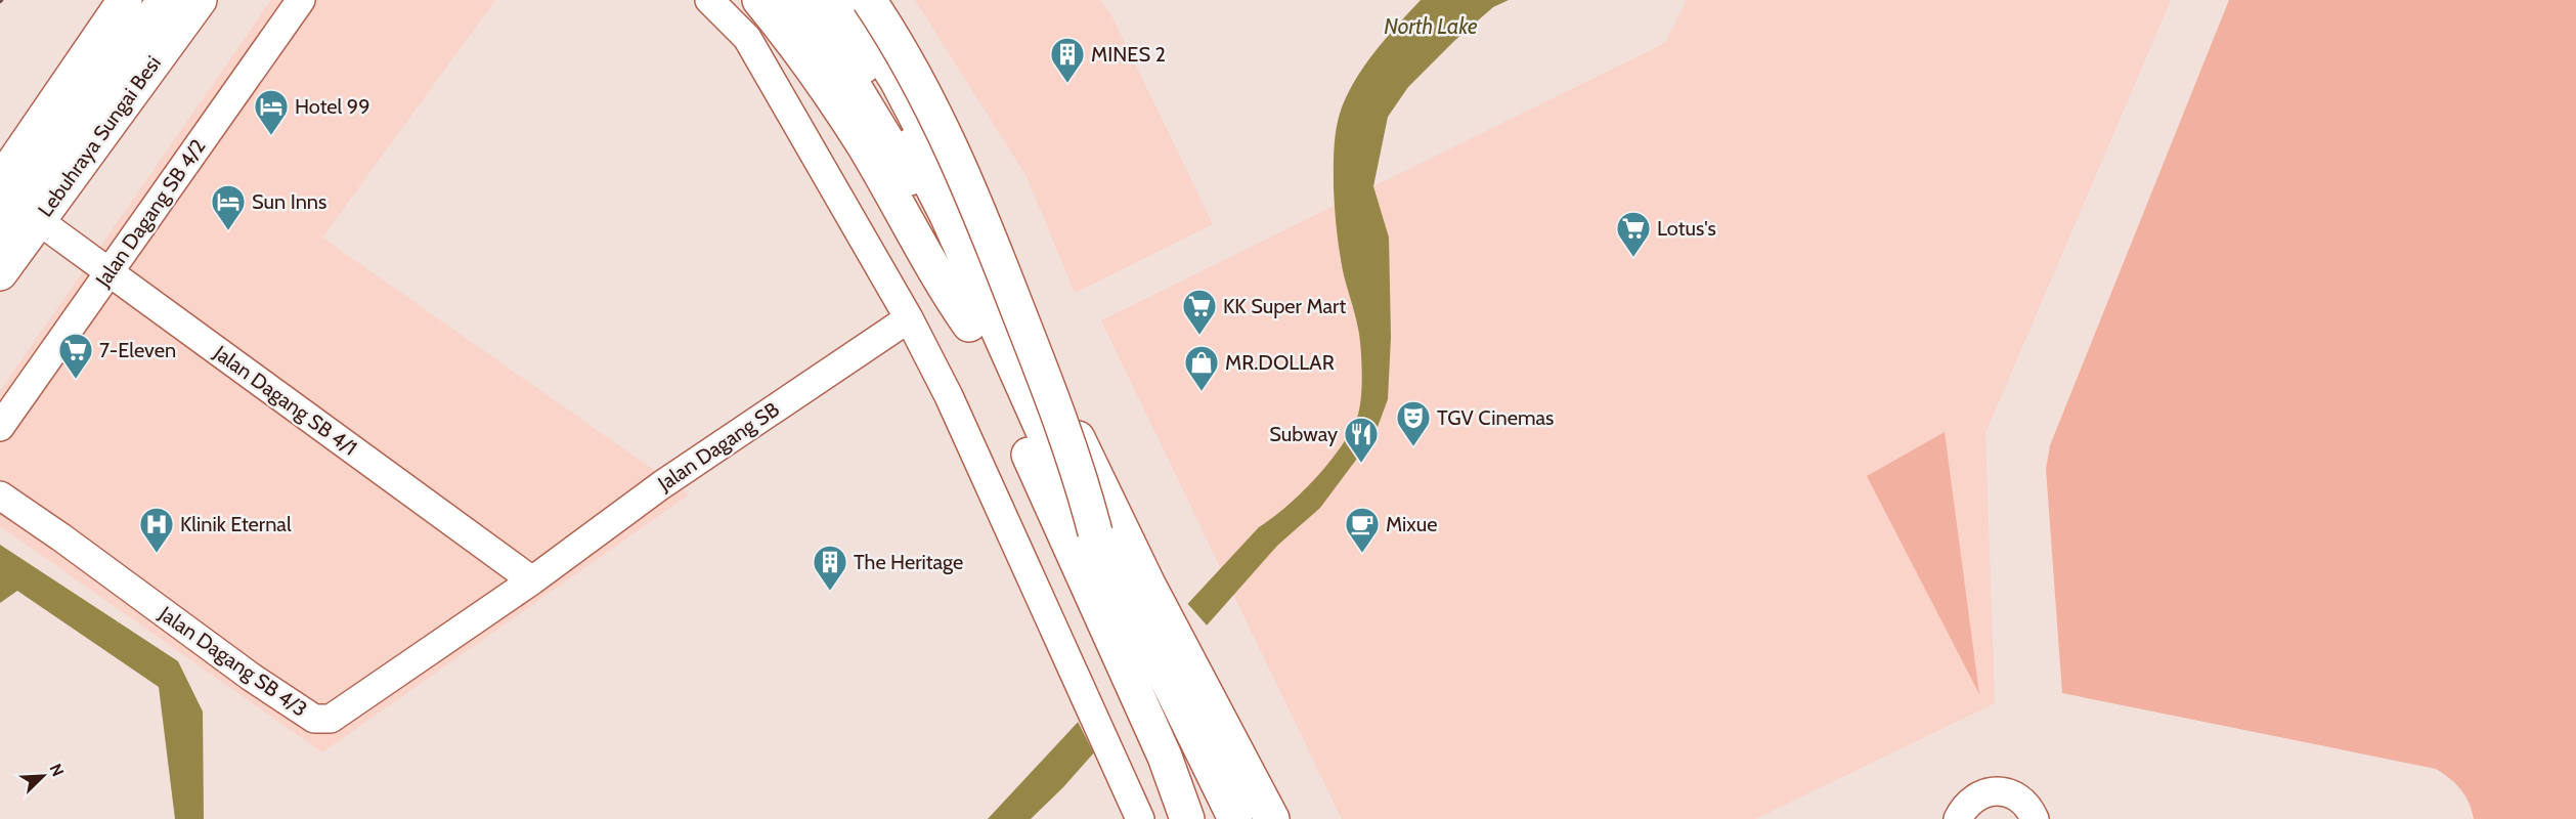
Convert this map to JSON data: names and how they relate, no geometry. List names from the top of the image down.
{
  "streets": {
    "highway": ["Lebuhraya Sungai Besi"],
    "street": [
      "Jalan Dagang SB 4/2",
      "Jalan Dagang SB 4/1",
      "Jalan Dagang SB",
      "Jalan Dagang SB 4/3"
    ]
  },
  "crossings": [
    ["Lebuhraya Sungai Besi", "Jalan Dagang SB 4/1"],
    ["Jalan Dagang SB 4/2", "Jalan Dagang SB 4/1"],
    ["Jalan Dagang SB 4/1", "Jalan Dagang SB"],
    ["Jalan Dagang SB 4/1", "Jalan Dagang SB 4/3"],
    ["Jalan Dagang SB", "Jalan Dagang SB 4/3"]
  ],
  "water": ["North Lake"],
  "places": {
    "building": ["MINES 2", "The Heritage"],
    "hotel": ["Hotel 99", "Sun Inns"],
    "supermarket": ["Lotus's", "KK Super Mart", "7-Eleven"],
    "shop": ["MR.DOLLAR"],
    "theatre": ["TGV Cinemas"],
    "restaurant": ["Subway"],
    "hospital": ["Klinik Eternal"],
    "cafe": ["Mixue"]
  },
  "north": "top right"
}
